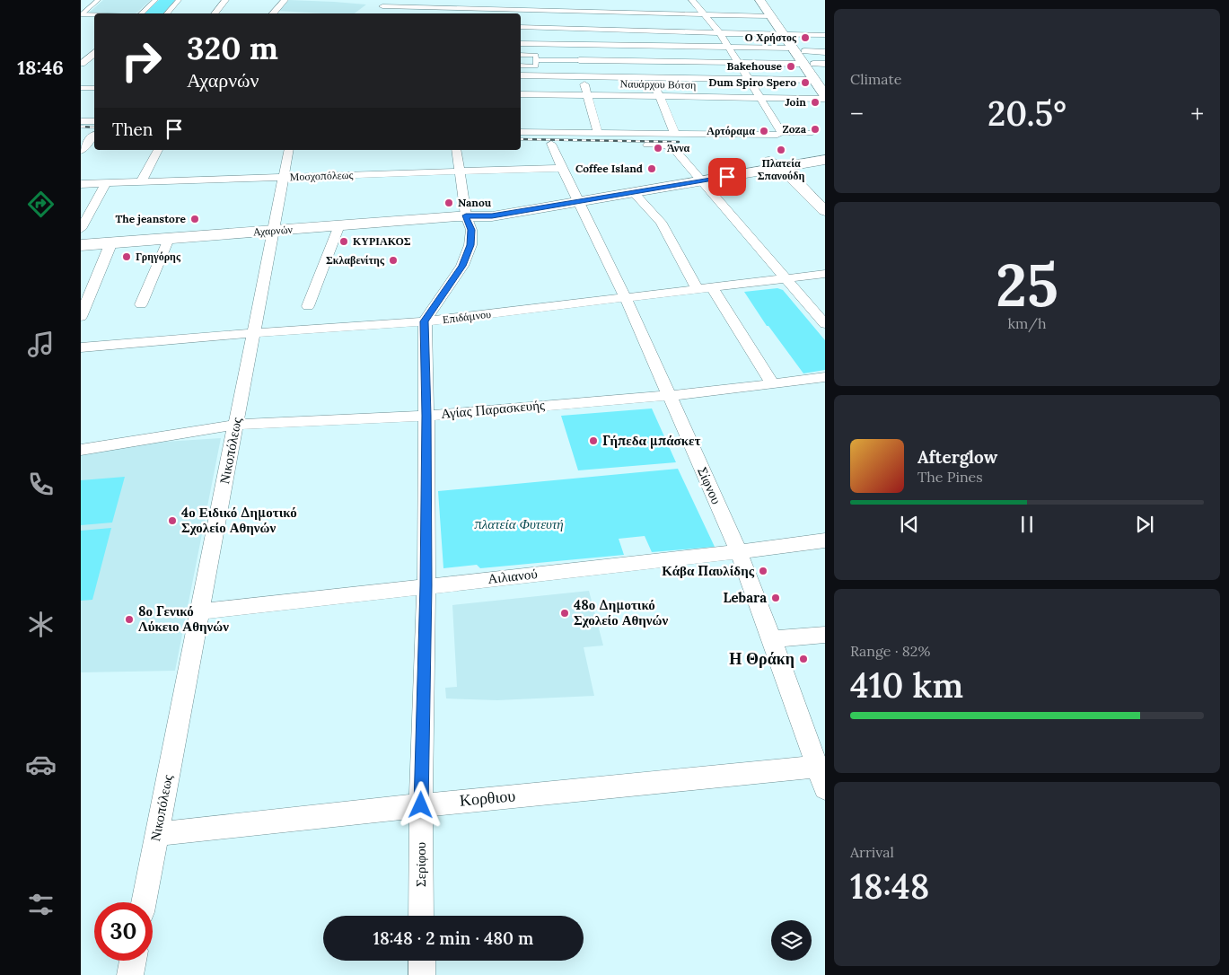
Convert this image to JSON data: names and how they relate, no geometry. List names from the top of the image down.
{
  "streets": {
    "main road": ["Αχαρνών"],
    "street": [
      "Ναυάρχου Βότση",
      "Μοσχοπόλεως",
      "Επιδάμνου",
      "Αγίας Παρασκευής",
      "Νικοπόλεως",
      "Σίφνου",
      "Αιλιανού",
      "Κορθιου",
      "Σερίφου"
    ]
  },
  "crossings": [
    ["Μοσχοπόλεως", "Νικοπόλεως"],
    ["Μοσχοπόλεως", "Σίφνου"],
    ["Αχαρνών", "Νικοπόλεως"],
    ["Αχαρνών", "Σίφνου"],
    ["Επιδάμνου", "Νικοπόλεως"],
    ["Επιδάμνου", "Σίφνου"],
    ["Επιδάμνου", "Σερίφου"],
    ["Αγίας Παρασκευής", "Νικοπόλεως"],
    ["Αγίας Παρασκευής", "Σίφνου"],
    ["Αγίας Παρασκευής", "Σερίφου"],
    ["Νικοπόλεως", "Αιλιανού"],
    ["Νικοπόλεως", "Κορθιου"],
    ["Σίφνου", "Αιλιανού"],
    ["Σίφνου", "Κορθιου"],
    ["Αιλιανού", "Σερίφου"],
    ["Κορθιου", "Σερίφου"]
  ],
  "parks": ["πλατεία Φυτευτή"],
  "places": [
    "Ο Χρήστος",
    "Bakehouse",
    "Dum Spiro Spero",
    "Join",
    "Zoza",
    "Αρτόραμα",
    "Άννα",
    "Πλατεία Σπανούδη",
    "Coffee Island",
    "Nanou",
    "The jeanstore",
    "ΚΥΡΙΑΚΟΣ",
    "Γρηγόρης",
    "Σκλαβενίτης",
    "Γήπεδα μπάσκετ",
    "4ο Ειδικό Δημοτικό Σχολείο Αθηνών",
    "Κάβα Παυλίδης",
    "Lebara",
    "48ο Δημοτικό Σχολείο Αθηνών",
    "8ο Γενικό Λύκειο Αθηνών",
    "Η Θράκη"
  ],
  "page": {
    "tabs": "18:46",
    "tile": [
      "Climate",
      ["25", "km/h"],
      ["Range · 82%", "410 km"],
      ["Arrival", "18:48"]
    ],
    "turn": ["320 m", "Αχαρνών"],
    "heat": ["−", "20.5°", "+"],
    "then": "Then",
    "song": ["Afterglow", "The Pines"],
    "limit": "30",
    "trip": "18:48 · 2 min · 480 m"
  }
}
